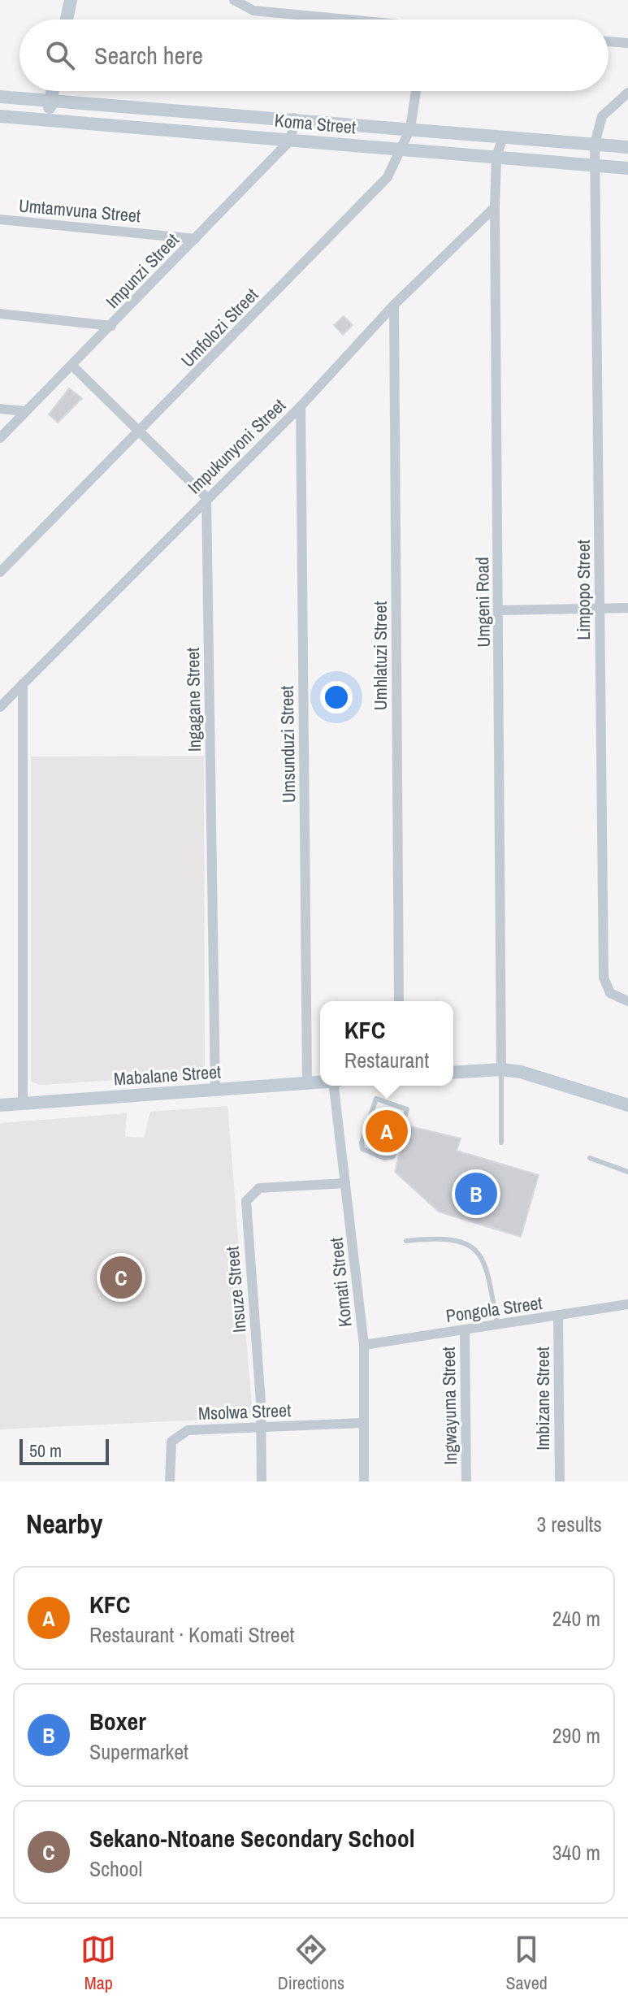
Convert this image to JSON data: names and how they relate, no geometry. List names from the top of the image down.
{
  "streets": {
    "main road": ["Koma Street", "Mabalane Street"],
    "street": [
      "Umtamvuna Street",
      "Impunzi Street",
      "Umfolozi Street",
      "Impukunyoni Street",
      "Limpopo Street",
      "Umgeni Road",
      "Umhlatuzi Street",
      "Ingagane Street",
      "Umsunduzi Street",
      "Komati Street",
      "Insuze Street",
      "Pongola Street",
      "Imbizane Street",
      "Ingwayuma Street",
      "Msolwa Street"
    ]
  },
  "crossings": [
    ["Koma Street", "Impunzi Street"],
    ["Koma Street", "Umfolozi Street"],
    ["Koma Street", "Limpopo Street"],
    ["Koma Street", "Umgeni Road"],
    ["Umtamvuna Street", "Impunzi Street"],
    ["Impukunyoni Street", "Umgeni Road"],
    ["Impukunyoni Street", "Umhlatuzi Street"],
    ["Impukunyoni Street", "Ingagane Street"],
    ["Impukunyoni Street", "Umsunduzi Street"],
    ["Ingagane Street", "Mabalane Street"],
    ["Umsunduzi Street", "Mabalane Street"],
    ["Komati Street", "Insuze Street"],
    ["Komati Street", "Pongola Street"],
    ["Komati Street", "Msolwa Street"],
    ["Insuze Street", "Msolwa Street"],
    ["Pongola Street", "Imbizane Street"],
    ["Pongola Street", "Ingwayuma Street"]
  ],
  "scale_bar": "50 m",
  "page": {
    "search": "Search here",
    "popup": ["KFC", "Restaurant"],
    "pins": ["A", "B", "C"],
    "scale": "50 m",
    "heading": ["Nearby", "3 results"],
    "list": [
      {
        "mark": "A",
        "name": "KFC",
        "note": "Restaurant · Komati Street",
        "value": "240 m"
      },
      {
        "mark": "B",
        "name": "Boxer",
        "note": "Supermarket",
        "value": "290 m"
      },
      {
        "mark": "C",
        "name": "Sekano-Ntoane Secondary School",
        "note": "School",
        "value": "340 m"
      }
    ],
    "nav": ["Map", "Directions", "Saved"]
  }
}
